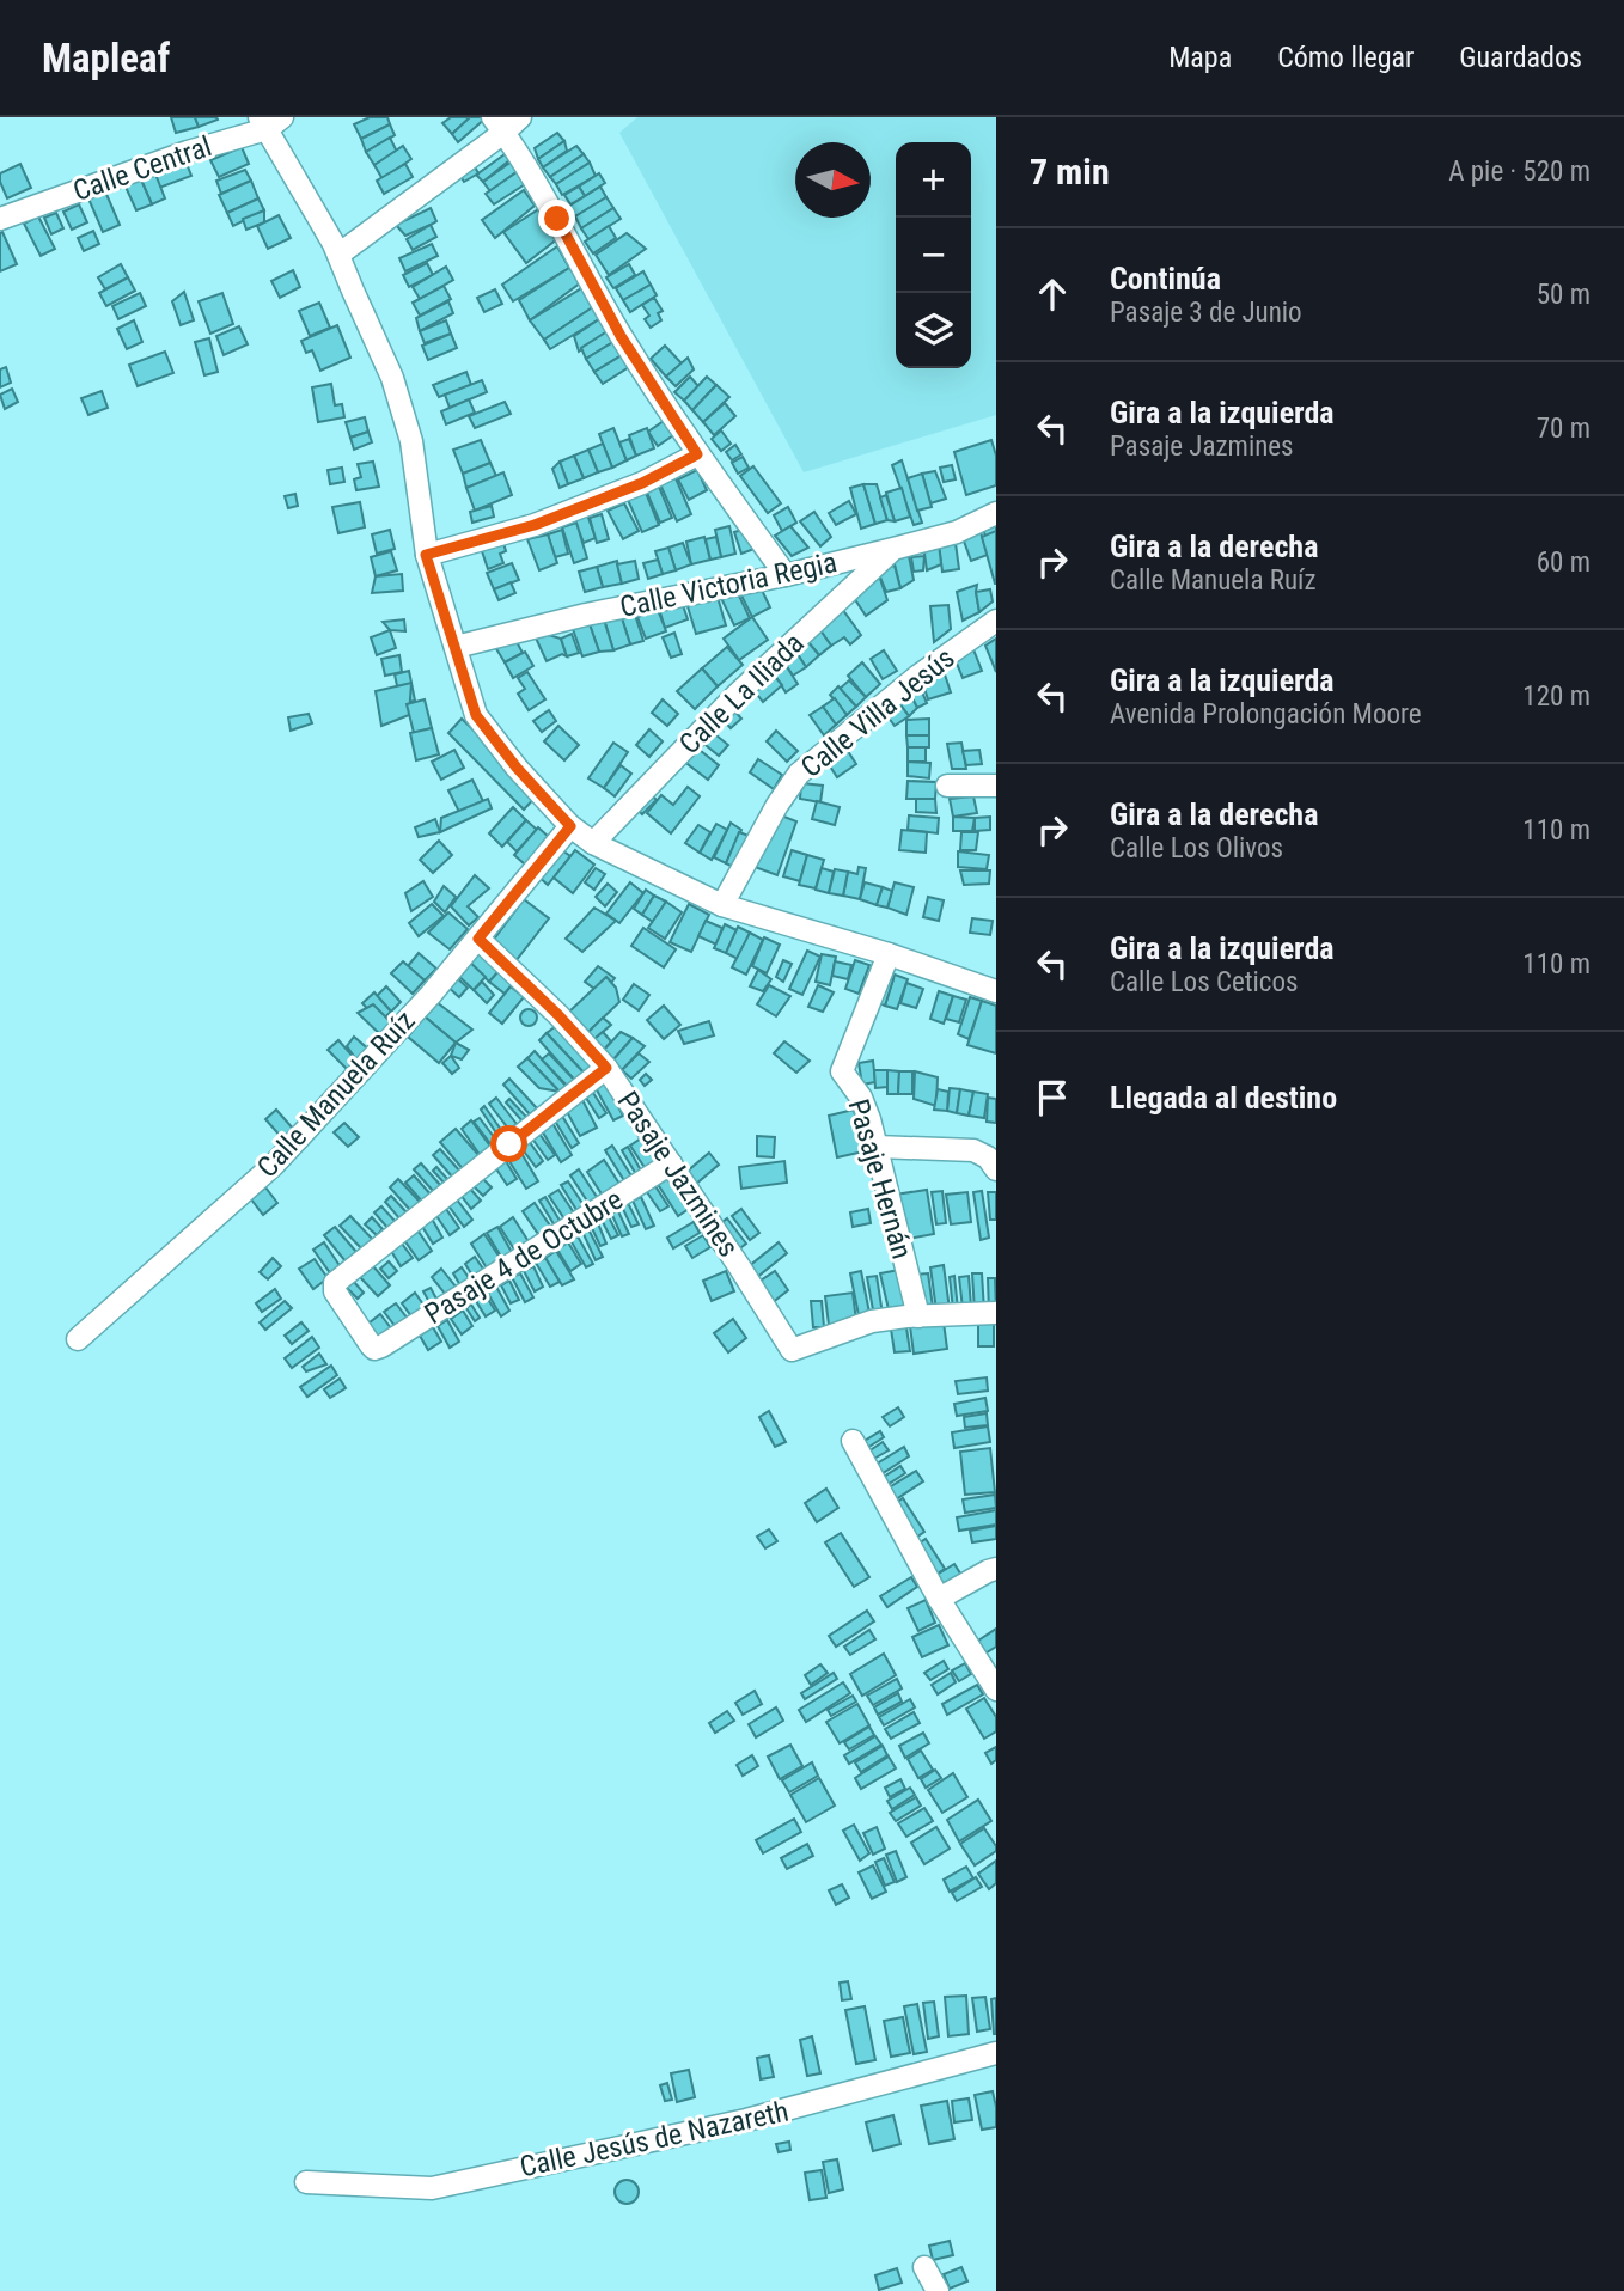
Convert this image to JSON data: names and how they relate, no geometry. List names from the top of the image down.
{
  "streets": {
    "street": [
      "Calle Central",
      "Calle Victoria Regia",
      "Calle La Iliada",
      "Calle Villa Jesús",
      "Calle Manuela Ruíz",
      "Pasaje Jazmines",
      "Pasaje Hernán",
      "Pasaje 4 de Octubre",
      "Calle Jesús de Nazareth"
    ]
  },
  "crossings": [
    ["Calle Victoria Regia", "Calle La Iliada"],
    ["Calle Manuela Ruíz", "Pasaje Jazmines"],
    ["Pasaje Jazmines", "Pasaje Hernán"],
    ["Pasaje Jazmines", "Pasaje 4 de Octubre"]
  ],
  "north": "right",
  "page": {
    "header": "Mapleaf",
    "nav": ["Mapa", "Cómo llegar", "Guardados"],
    "heading": ["7 min", "A pie · 520 m"],
    "map_buttons": ["+", "−"],
    "list": [
      ["Continúa", "Pasaje 3 de Junio", "50 m"],
      ["Gira a la izquierda", "Pasaje Jazmines", "70 m"],
      ["Gira a la derecha", "Calle Manuela Ruíz", "60 m"],
      ["Gira a la izquierda", "Avenida Prolongación Moore", "120 m"],
      ["Gira a la derecha", "Calle Los Olivos", "110 m"],
      ["Gira a la izquierda", "Calle Los Ceticos", "110 m"],
      "Llegada al destino"
    ]
  }
}
